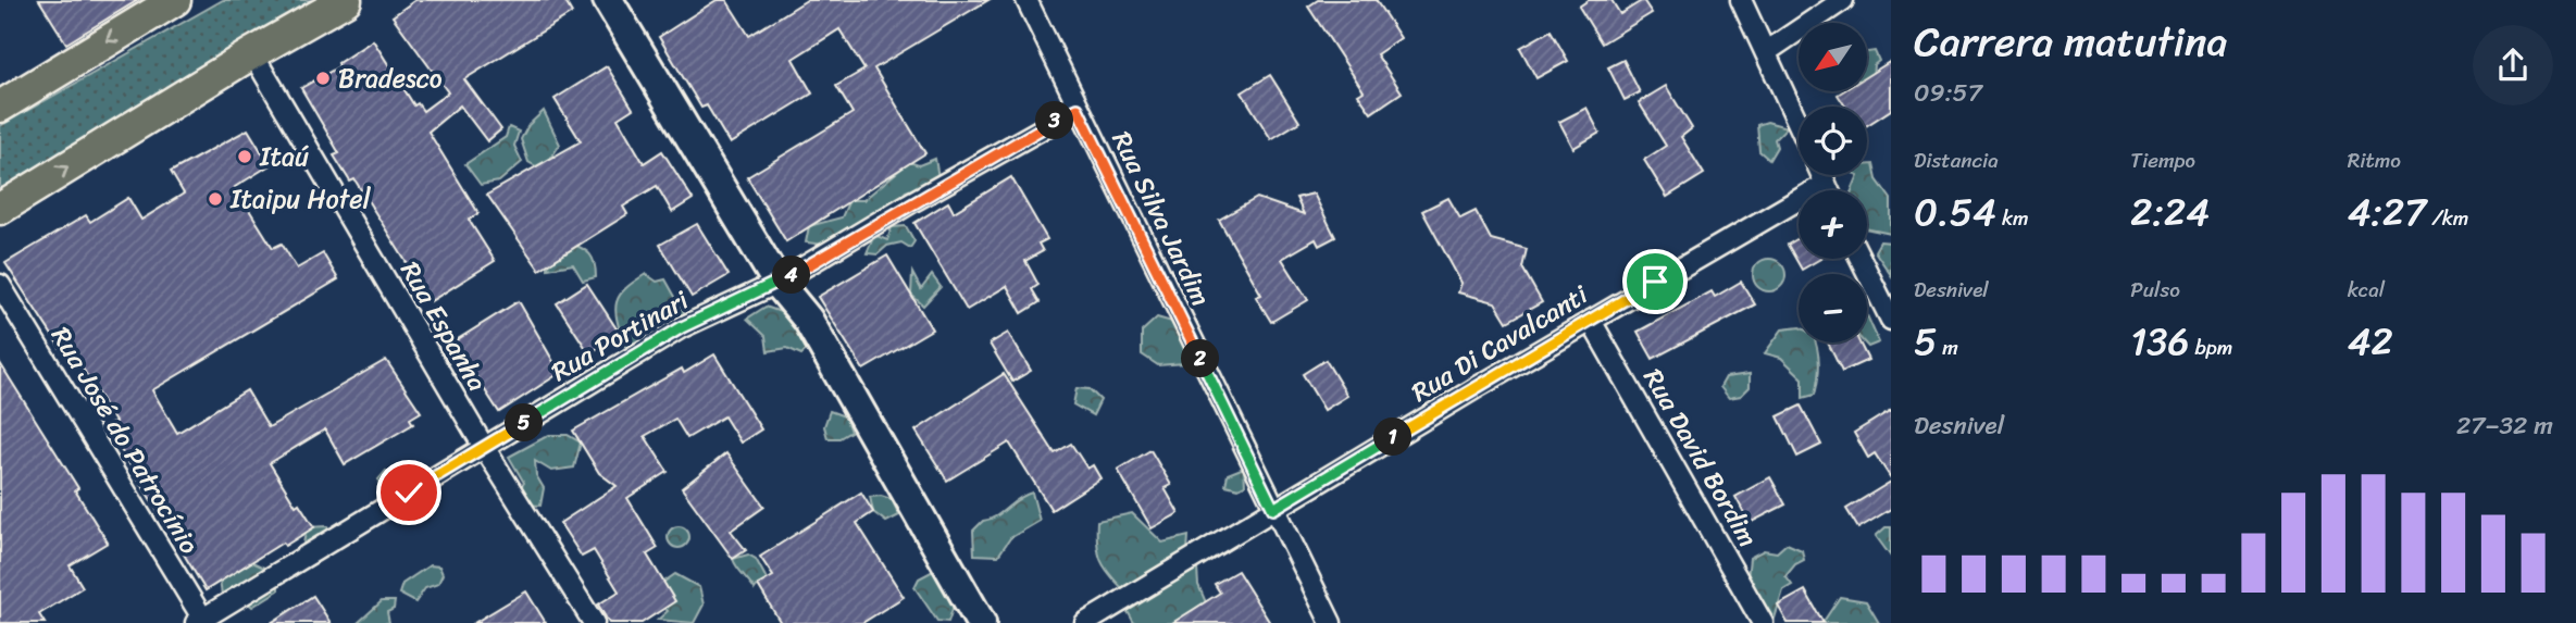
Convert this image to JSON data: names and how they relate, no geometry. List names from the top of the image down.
{
  "streets": {
    "street": [
      "Rua Silva Jardim",
      "Rua Espanha",
      "Rua Portinari",
      "Rua Di Cavalcanti",
      "Rua José do Patrocínio",
      "Rua David Bordim"
    ]
  },
  "crossings": [
    ["Rua Silva Jardim", "Rua Portinari"],
    ["Rua Silva Jardim", "Rua Di Cavalcanti"],
    ["Rua Espanha", "Rua Portinari"],
    ["Rua Portinari", "Rua José do Patrocínio"],
    ["Rua Di Cavalcanti", "Rua David Bordim"]
  ],
  "places": ["Bradesco", "Itaú", "Itaipu Hotel"],
  "north": "bottom left",
  "page": {
    "heading": ["Carrera matutina", "09:57"],
    "map_buttons": ["+", "−"],
    "pins": [
      "3",
      "4",
      "2",
      "5",
      "1"
    ],
    "stats": [
      ["Distancia", "0.54 km"],
      ["Tiempo", "2:24"],
      ["Ritmo", "4:27 /km"],
      ["Desnivel", "5 m"],
      ["Pulso", "136 bpm"],
      ["kcal", "42"]
    ],
    "chart": ["Desnivel", "27–32 m"]
  }
}
